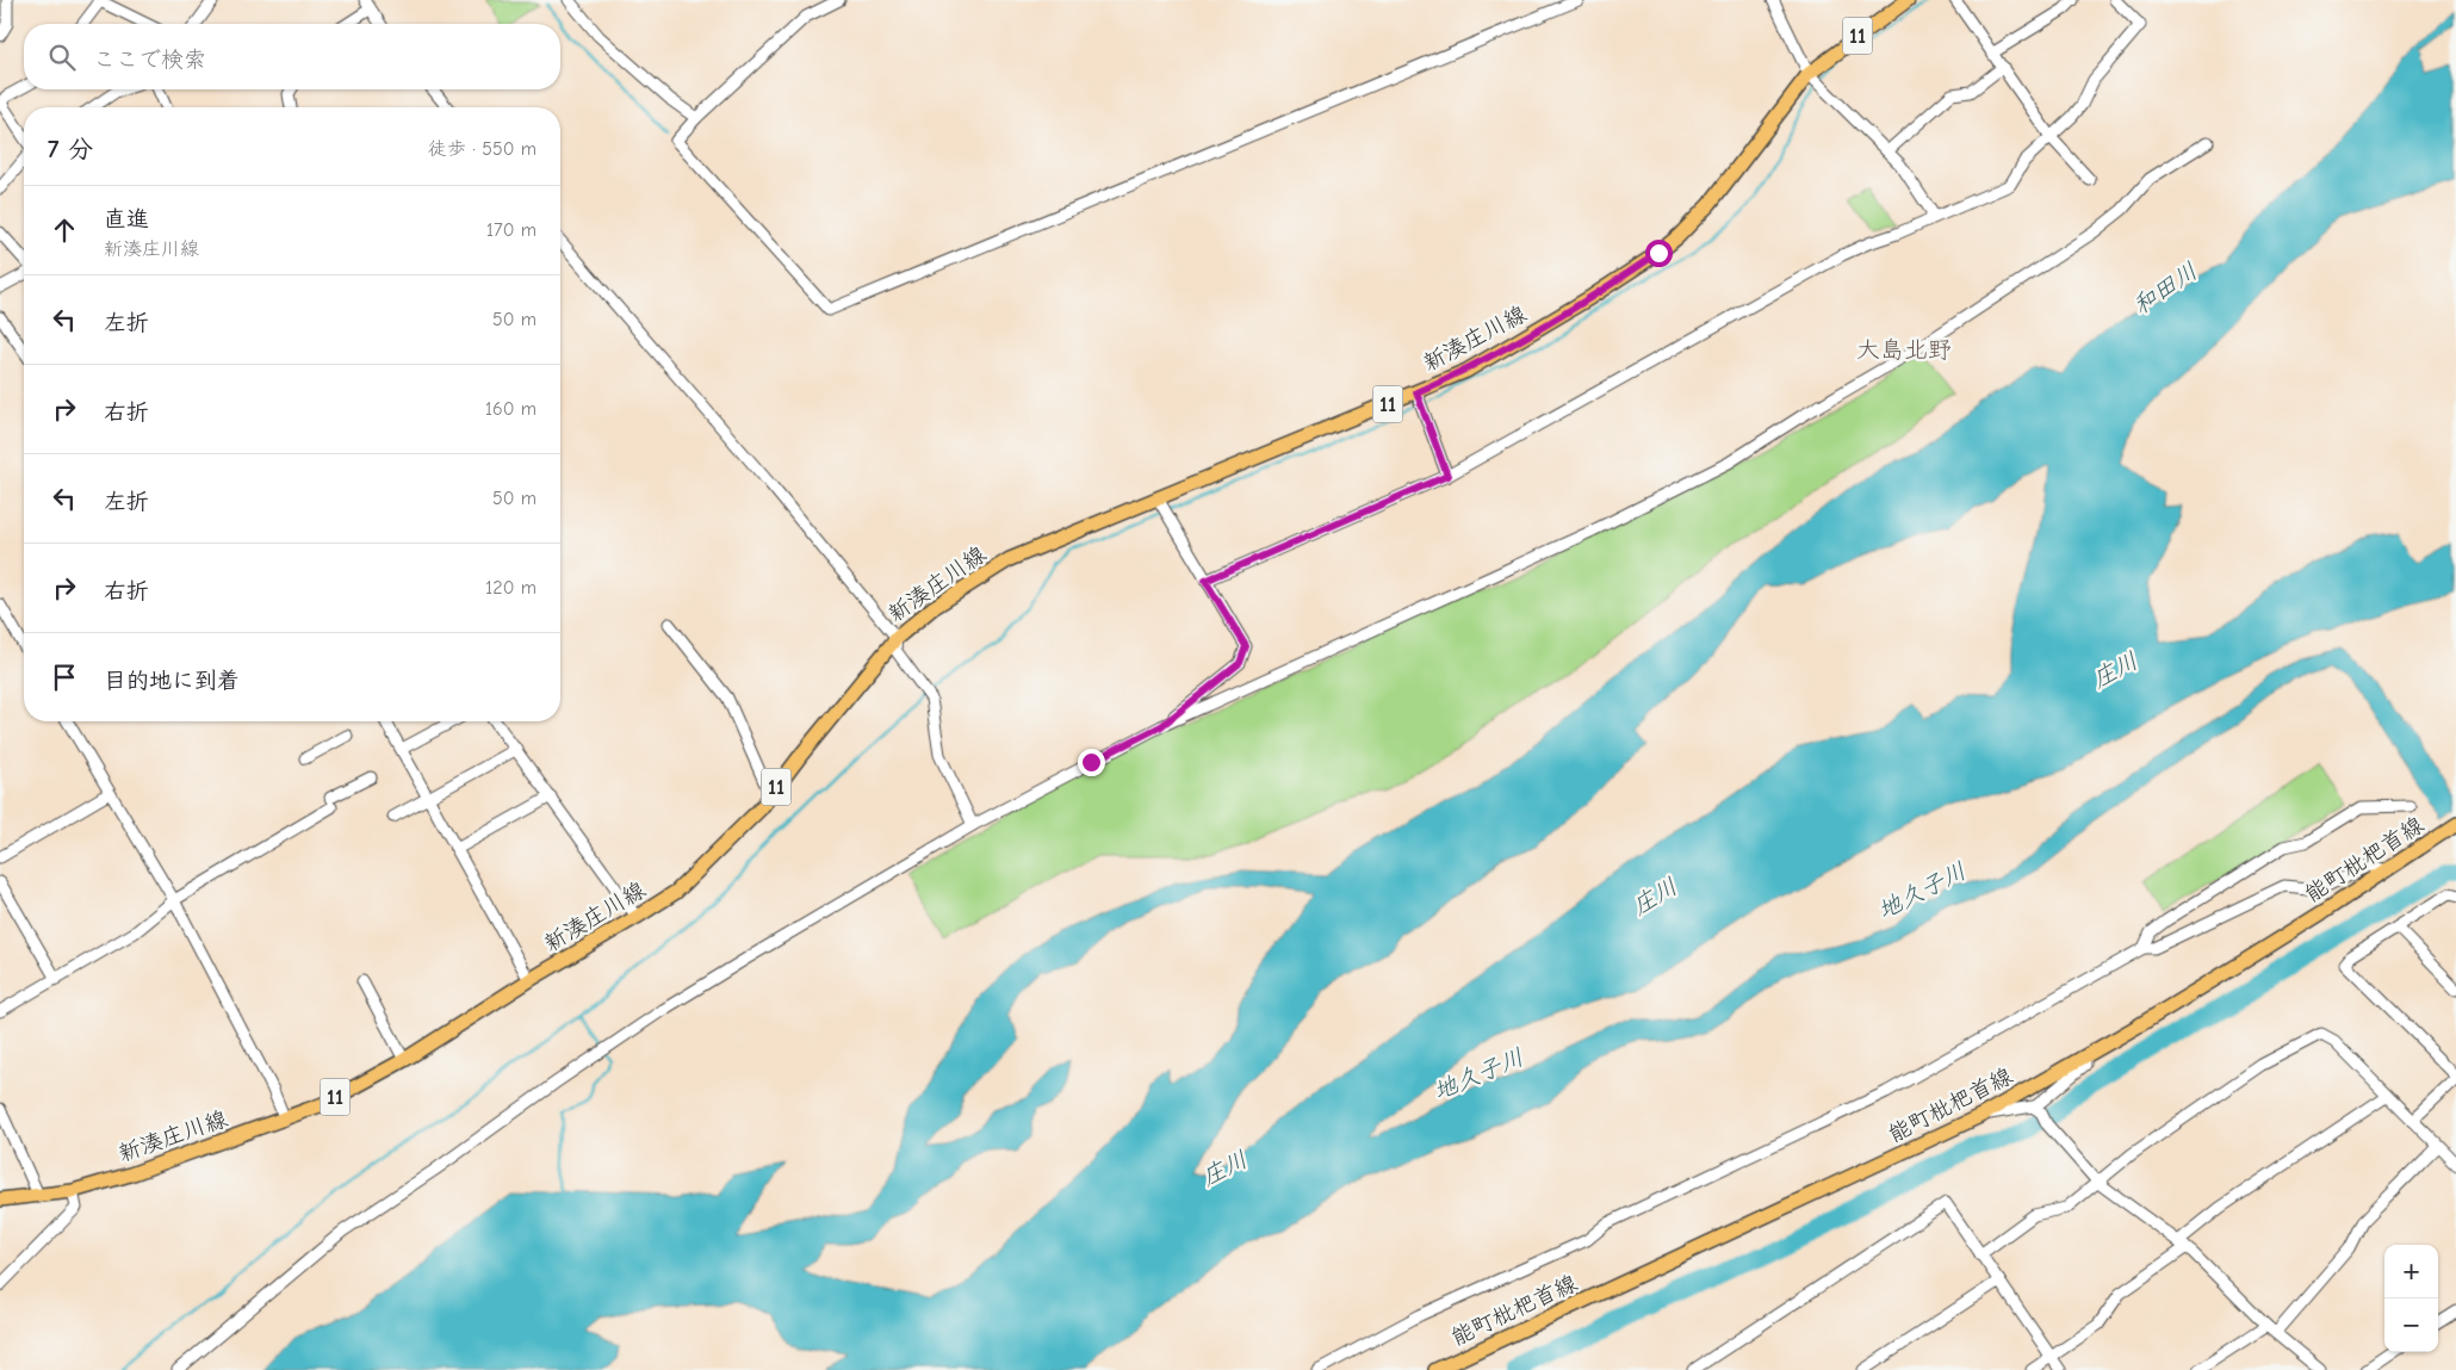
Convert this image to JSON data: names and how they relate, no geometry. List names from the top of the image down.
{
  "streets": {
    "main road": ["11", "新湊庄川線", "能町枇杷首線"]
  },
  "districts": ["大島北野"],
  "water": ["和田川", "庄川", "地久子川"],
  "page": {
    "search": "ここで検索",
    "heading": ["7 分", "徒歩 · 550 m"],
    "list": [
      ["直進", "新湊庄川線", "170 m"],
      ["左折", "50 m"],
      ["右折", "160 m"],
      ["左折", "50 m"],
      ["右折", "120 m"],
      "目的地に到着"
    ],
    "map_buttons": ["+", "−"]
  }
}
